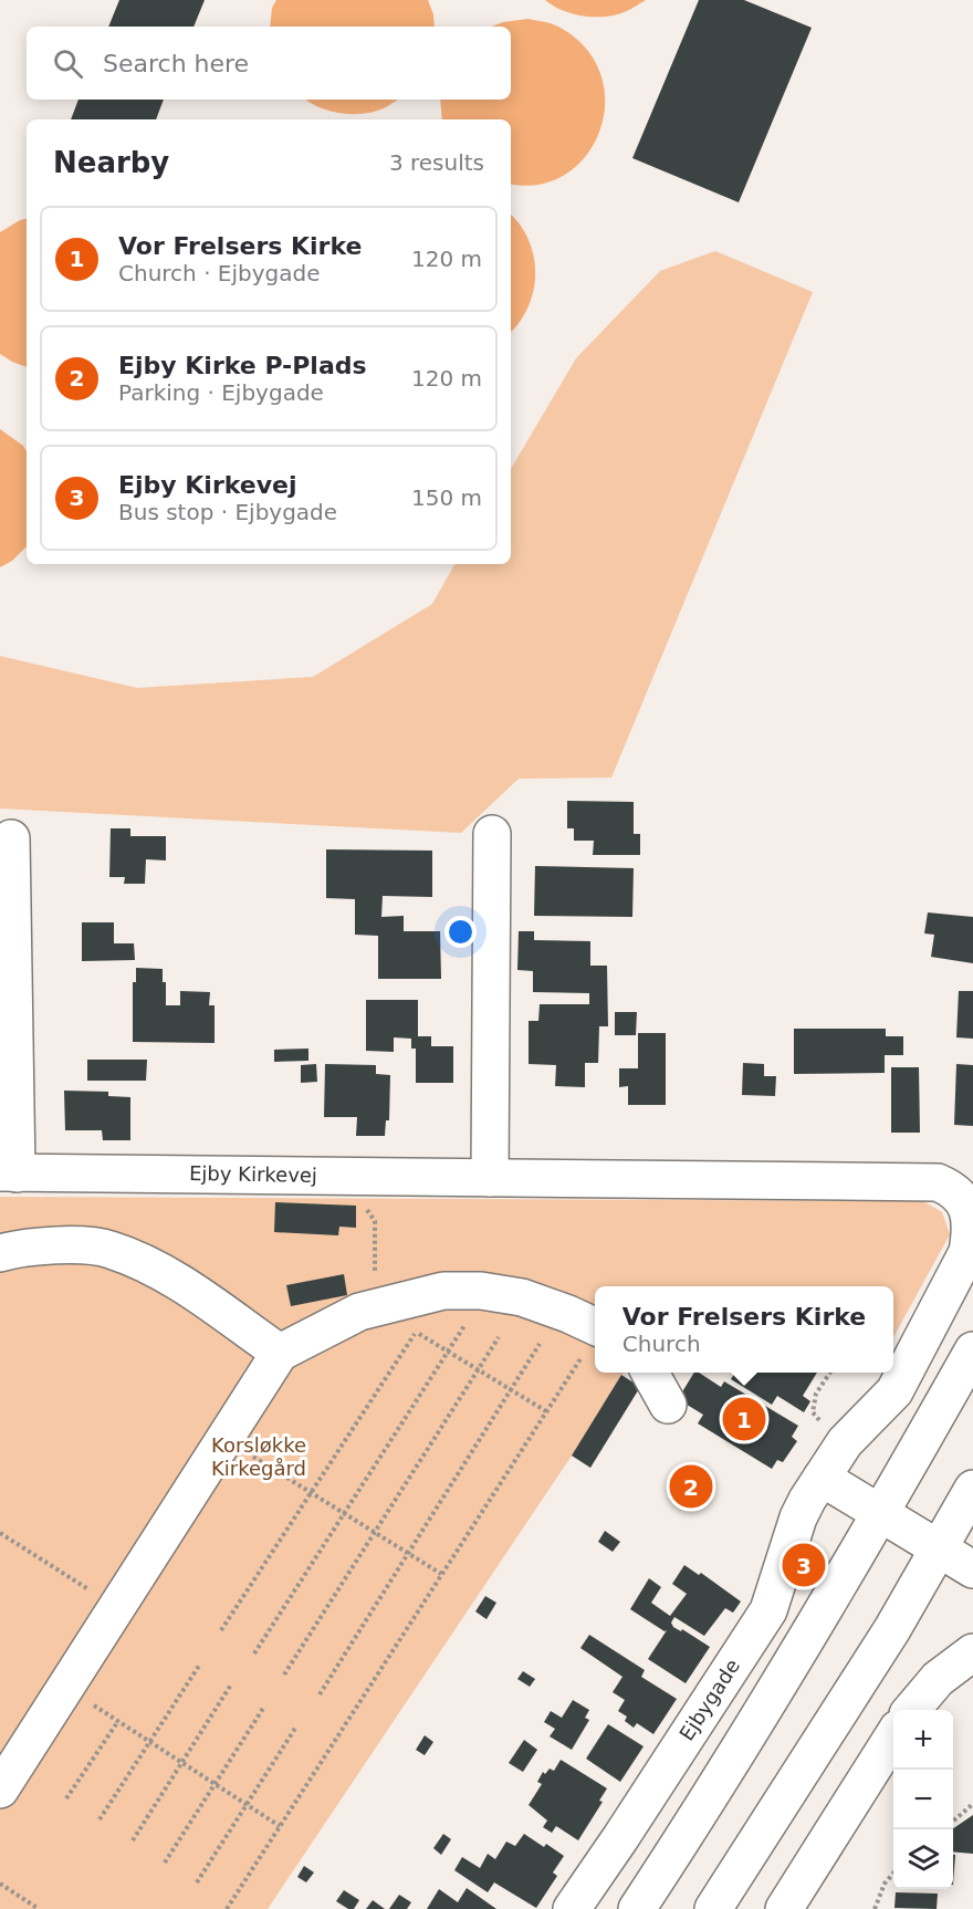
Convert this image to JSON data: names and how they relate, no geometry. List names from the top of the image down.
{
  "streets": {
    "street": ["Ejby Kirkevej", "Ejbygade"]
  },
  "crossings": [
    ["Ejby Kirkevej", "Ejbygade"]
  ],
  "parks": ["Korsløkke Kirkegård"],
  "page": {
    "search": "Search here",
    "heading": ["Nearby", "3 results"],
    "list": [
      {
        "mark": "1",
        "name": "Vor Frelsers Kirke",
        "note": "Church · Ejbygade",
        "value": "120 m"
      },
      {
        "mark": "2",
        "name": "Ejby Kirke P-Plads",
        "note": "Parking · Ejbygade",
        "value": "120 m"
      },
      {
        "mark": "3",
        "name": "Ejby Kirkevej",
        "note": "Bus stop · Ejbygade",
        "value": "150 m"
      }
    ],
    "popup": ["Vor Frelsers Kirke", "Church"],
    "pins": ["1", "2", "3"],
    "map_buttons": ["+", "−"]
  }
}
